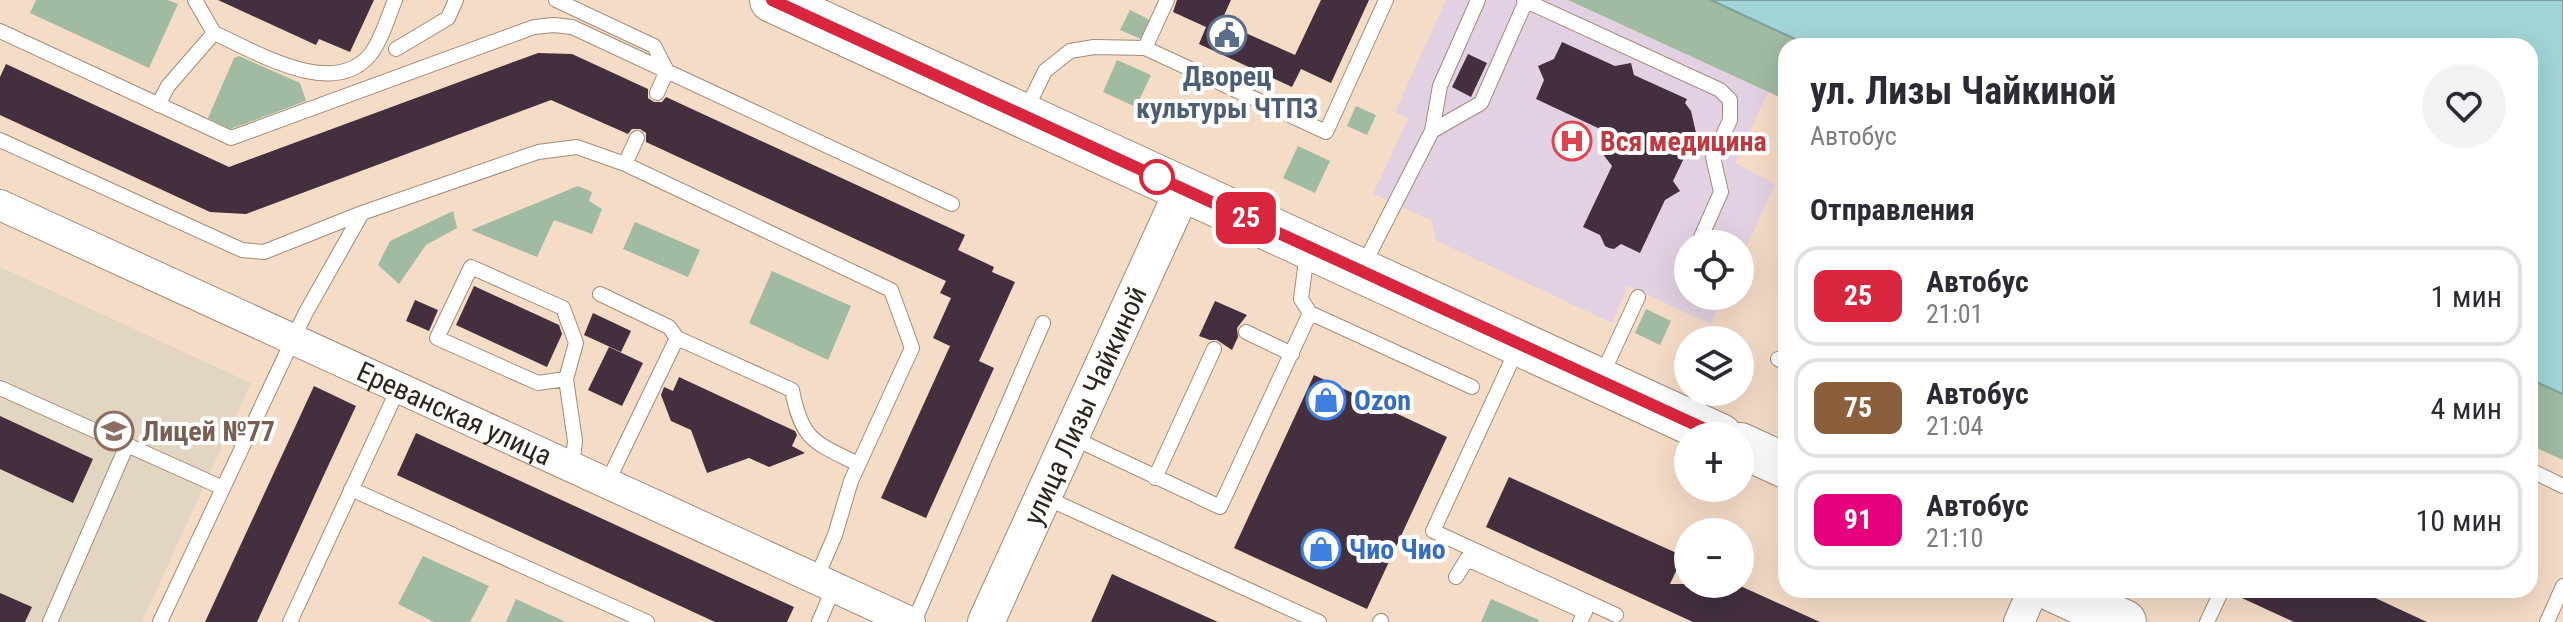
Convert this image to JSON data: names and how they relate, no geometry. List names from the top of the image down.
{
  "streets": {
    "street": ["улица Лизы Чайкиной", "Ереванская улица"]
  },
  "places": {
    "public building": ["Дворец культуры ЧТПЗ"],
    "hospital": ["Вся медицина"],
    "shop": ["Ozon", "Чио Чио"],
    "school or university": ["Лицей №77"]
  },
  "lines": ["bus line 25"],
  "page": {
    "on_map": "25",
    "heading": [
      ["ул. Лизы Чайкиной", "Автобус"],
      "Отправления"
    ],
    "map_buttons": ["+", "−"],
    "list": [
      {
        "mark": "25",
        "name": "Автобус",
        "note": "21:01",
        "value": "1 мин"
      },
      {
        "mark": "75",
        "name": "Автобус",
        "note": "21:04",
        "value": "4 мин"
      },
      {
        "mark": "91",
        "name": "Автобус",
        "note": "21:10",
        "value": "10 мин"
      }
    ]
  }
}
